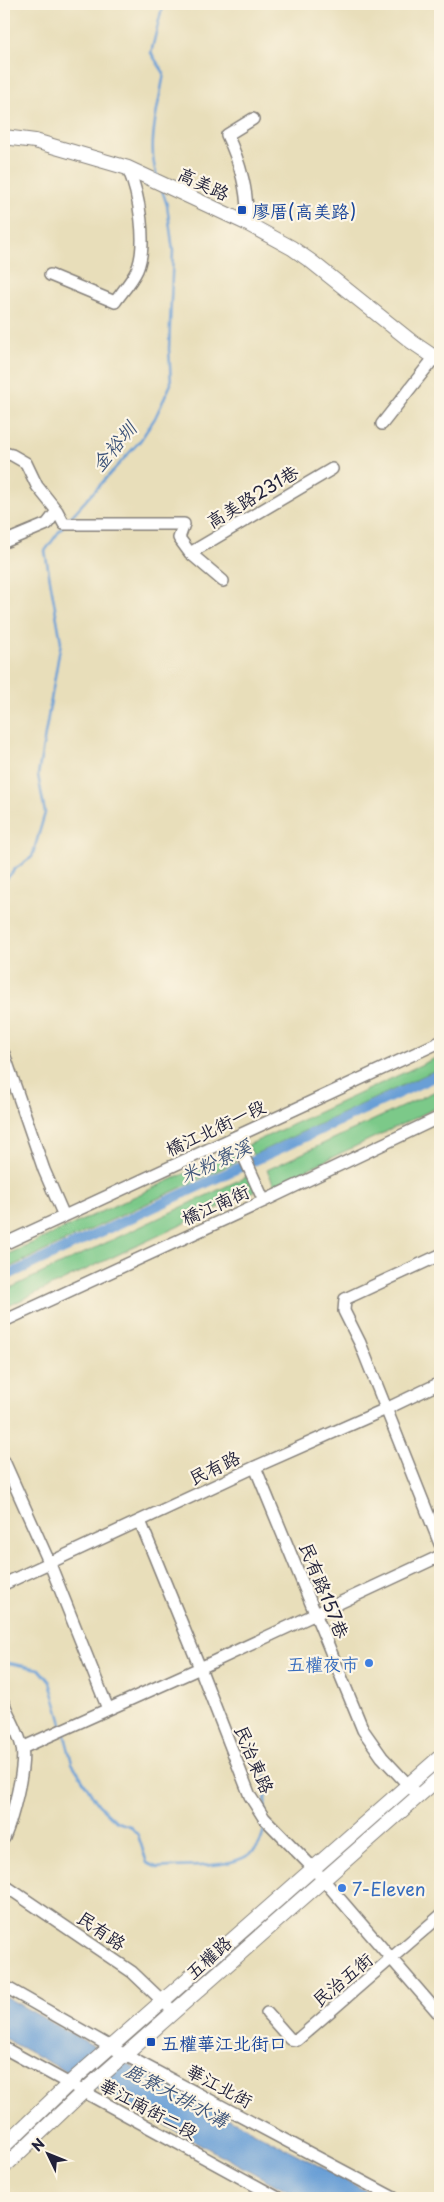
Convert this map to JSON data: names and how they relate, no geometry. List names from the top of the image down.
{
  "streets": {
    "street": [
      "高美路",
      "高美路231巷",
      "橋江北街一段",
      "橋江南街",
      "民有路",
      "民有路157巷",
      "民治東路",
      "五權路",
      "民治五街",
      "華江北街",
      "華江南街二段"
    ]
  },
  "crossings": [
    ["民有路", "民有路157巷"],
    ["民有路", "民治東路"],
    ["民有路", "五權路"],
    ["民有路157巷", "五權路"],
    ["民治東路", "五權路"],
    ["民治東路", "民治五街"],
    ["五權路", "華江北街"],
    ["五權路", "華江南街二段"]
  ],
  "water": ["金裕圳", "米粉寮溪", "鹿寮大排水溝"],
  "places": {
    "transit": ["廖厝(高美路)", "五權華江北街口"],
    "other": ["五權夜市", "7-Eleven"]
  },
  "north": "top left"
}
